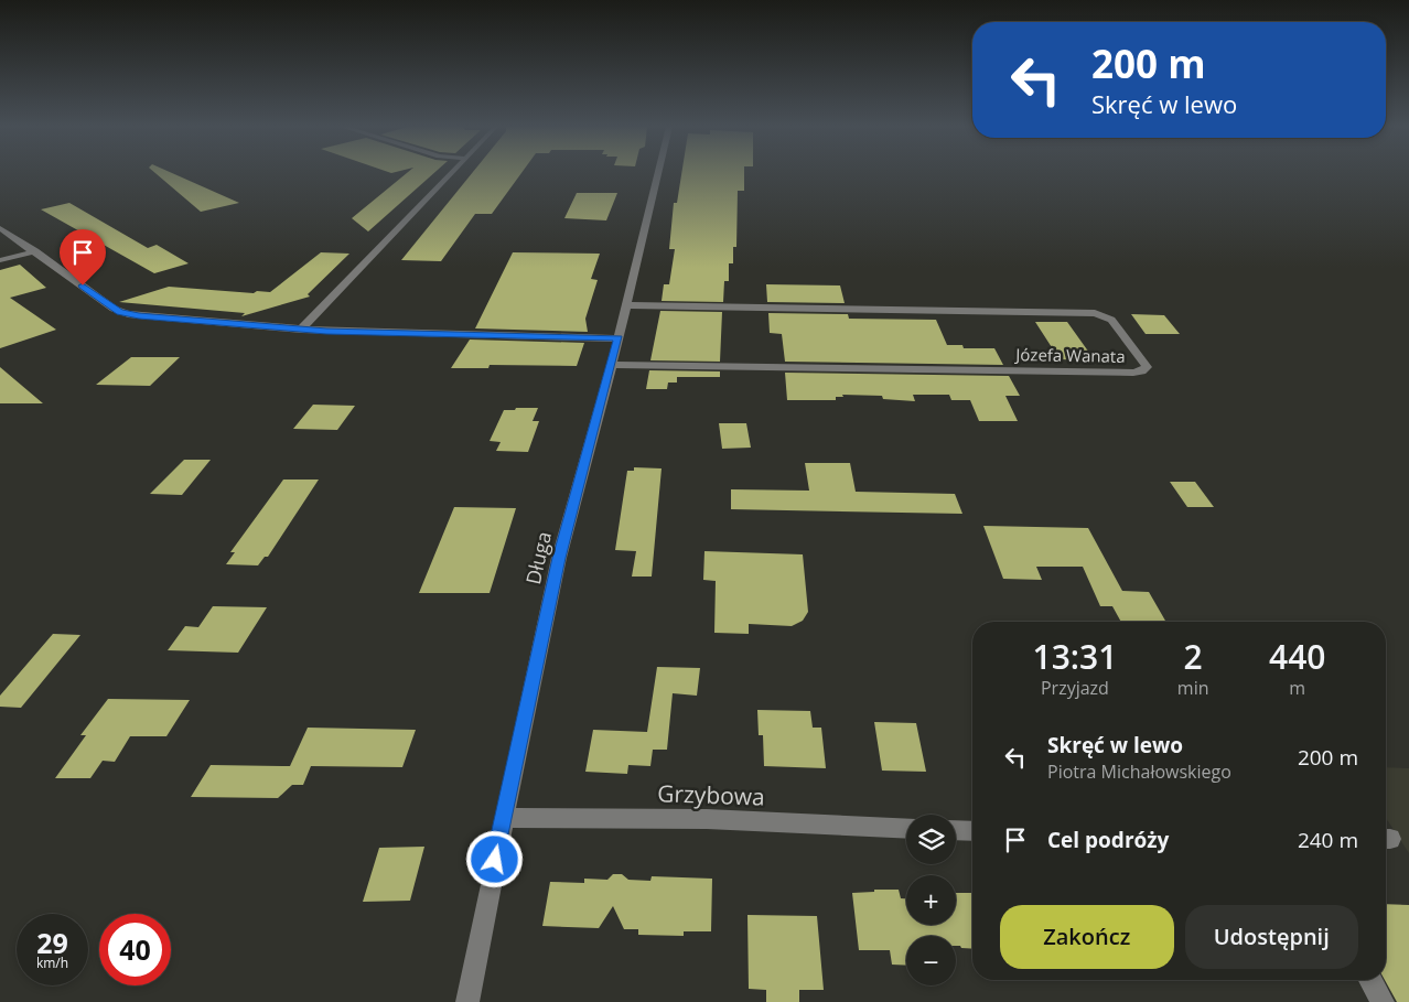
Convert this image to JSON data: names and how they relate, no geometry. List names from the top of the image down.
{
  "streets": {
    "street": ["Józefa Wanata", "Długa", "Grzybowa"]
  },
  "crossings": [
    ["Józefa Wanata", "Długa"],
    ["Długa", "Grzybowa"]
  ],
  "page": {
    "turn": ["200 m", "Skręć w lewo"],
    "eta": [
      "13:31",
      "Przyjazd",
      "2",
      "min",
      "440",
      "m"
    ],
    "list": [
      {
        "name": "Skręć w lewo",
        "note": "Piotra Michałowskiego",
        "value": "200 m"
      },
      {
        "name": "Cel podróży",
        "value": "240 m"
      }
    ],
    "map_buttons": ["+", "−"],
    "buttons": ["Zakończ", "Udostępnij"],
    "speed": "29 km/h",
    "limit": "40"
  }
}
